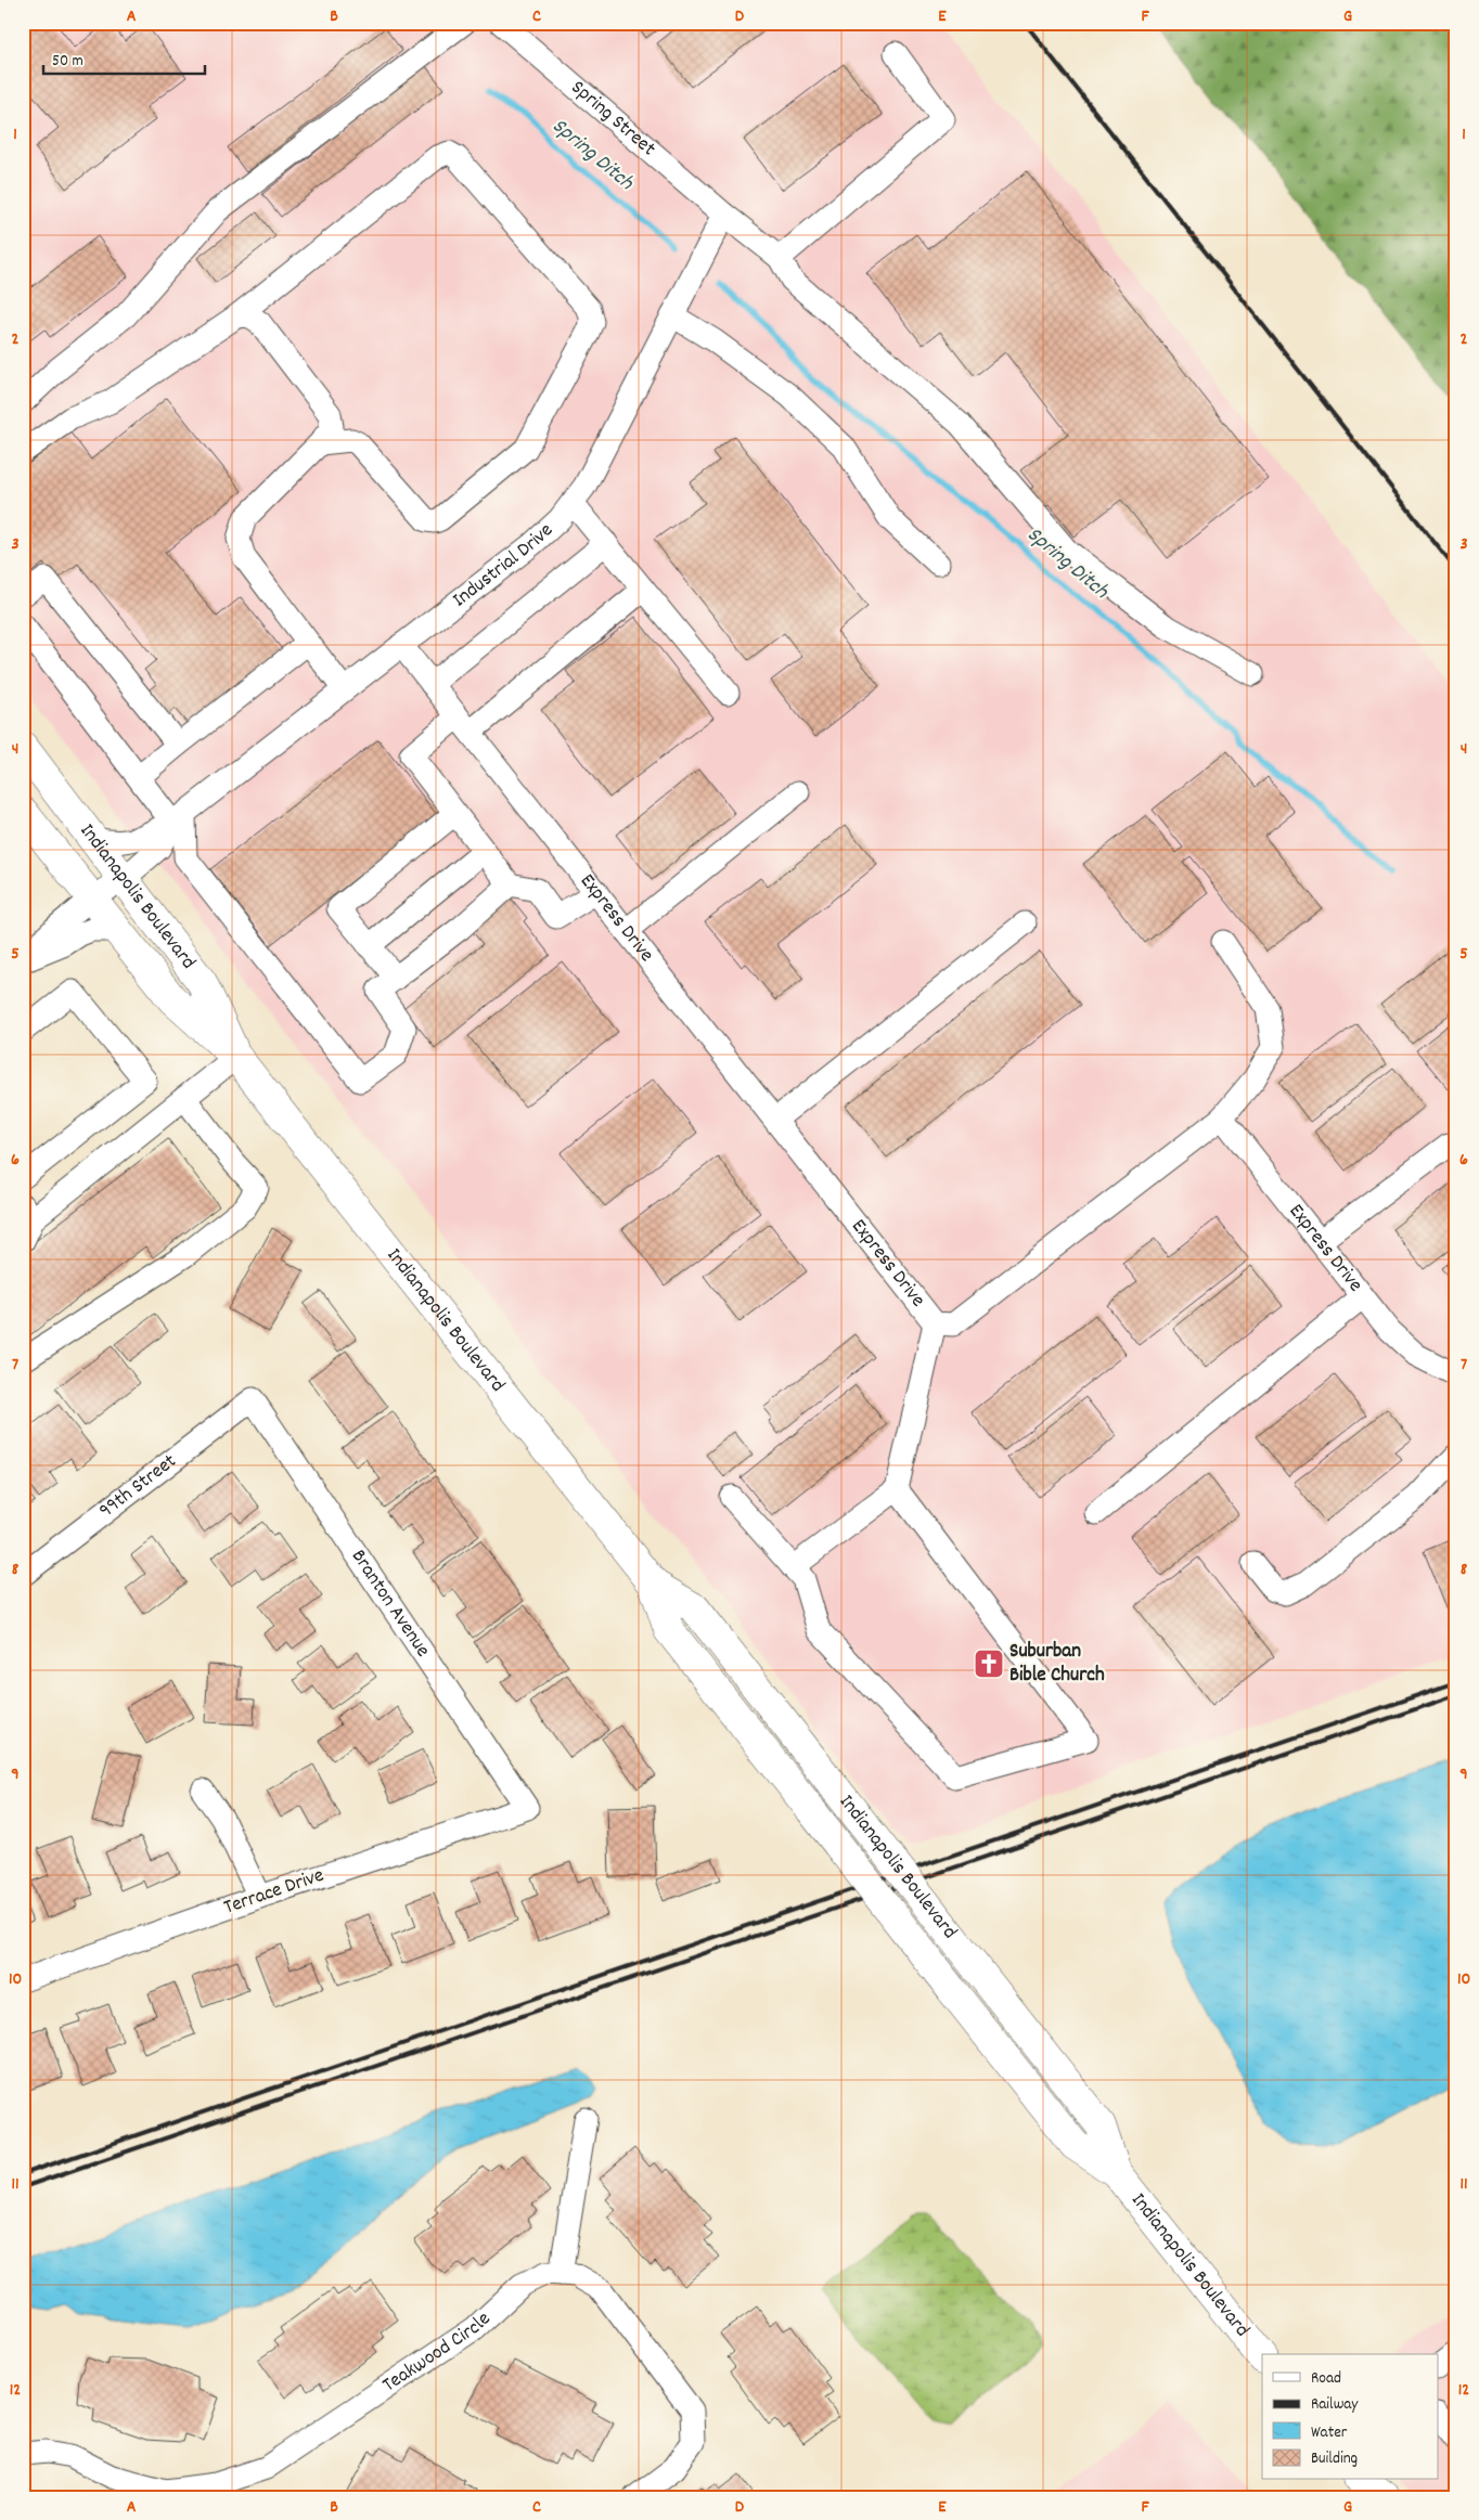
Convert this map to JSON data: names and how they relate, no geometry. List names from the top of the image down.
{
  "streets": {
    "highway": ["Indianapolis Boulevard"],
    "street": [
      "Spring Street",
      "Industrial Drive",
      "Express Drive",
      "99th Street",
      "Branton Avenue",
      "Terrace Drive",
      "Teakwood Circle"
    ]
  },
  "crossings": [
    ["Spring Street", "Industrial Drive"],
    ["Industrial Drive", "Indianapolis Boulevard"],
    ["Industrial Drive", "Express Drive"],
    ["99th Street", "Branton Avenue"],
    ["Branton Avenue", "Terrace Drive"]
  ],
  "water": ["Spring Ditch"],
  "places": {
    "church": ["Suburban Bible Church"]
  },
  "legend": [
    "Road",
    "Railway",
    "Water",
    "Building"
  ],
  "scale_bar": "50 m",
  "grid": {
    "columns": [
      "A",
      "B",
      "C",
      "D",
      "E",
      "F",
      "G"
    ],
    "rows": [
      "1",
      "2",
      "3",
      "4",
      "5",
      "6",
      "7",
      "8",
      "9",
      "10",
      "11",
      "12"
    ]
  }
}
